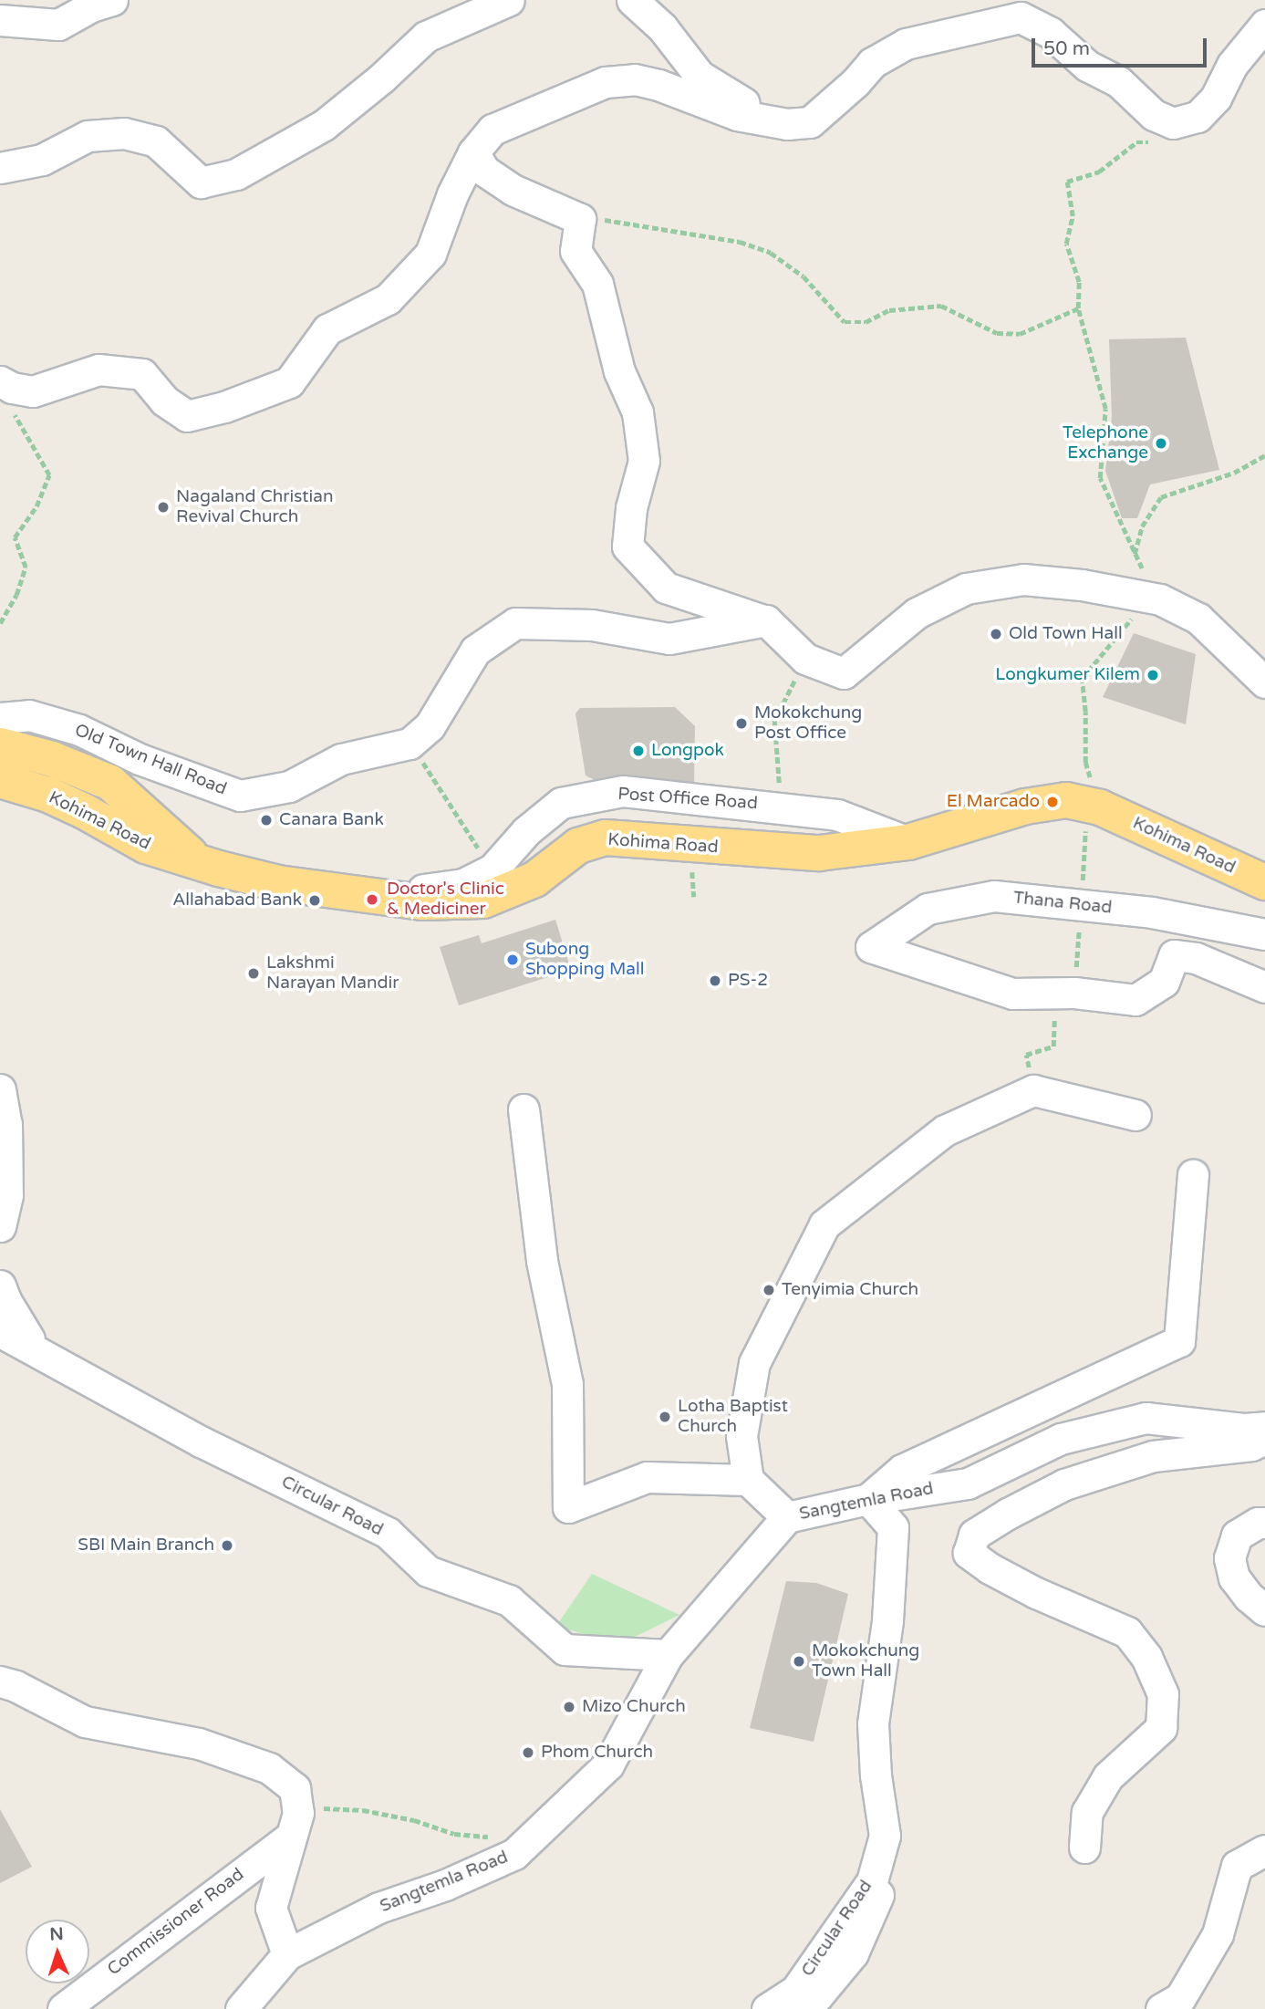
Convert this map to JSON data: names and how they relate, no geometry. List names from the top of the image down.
{
  "streets": {
    "highway": ["Kohima Road"],
    "street": [
      "Old Town Hall Road",
      "Post Office Road",
      "Thana Road",
      "Sangtemla Road",
      "Circular Road",
      "Commissioner Road"
    ]
  },
  "crossings": [
    ["Post Office Road", "Kohima Road"],
    ["Sangtemla Road", "Circular Road"]
  ],
  "places": [
    "Telephone Exchange",
    "Nagaland Christian Revival Church",
    "Old Town Hall",
    "Longkumer Kilem",
    "Mokokchung Post Office",
    "Longpok",
    "El Marcado",
    "Canara Bank",
    "Doctor's Clinic & Mediciner",
    "Allahabad Bank",
    "Subong Shopping Mall",
    "Lakshmi Narayan Mandir",
    "PS-2",
    "Tenyimia Church",
    "Lotha Baptist Church",
    "SBI Main Branch",
    "Mokokchung Town Hall",
    "Mizo Church",
    "Phom Church"
  ],
  "scale_bar": "50 m",
  "north": "top"
}
